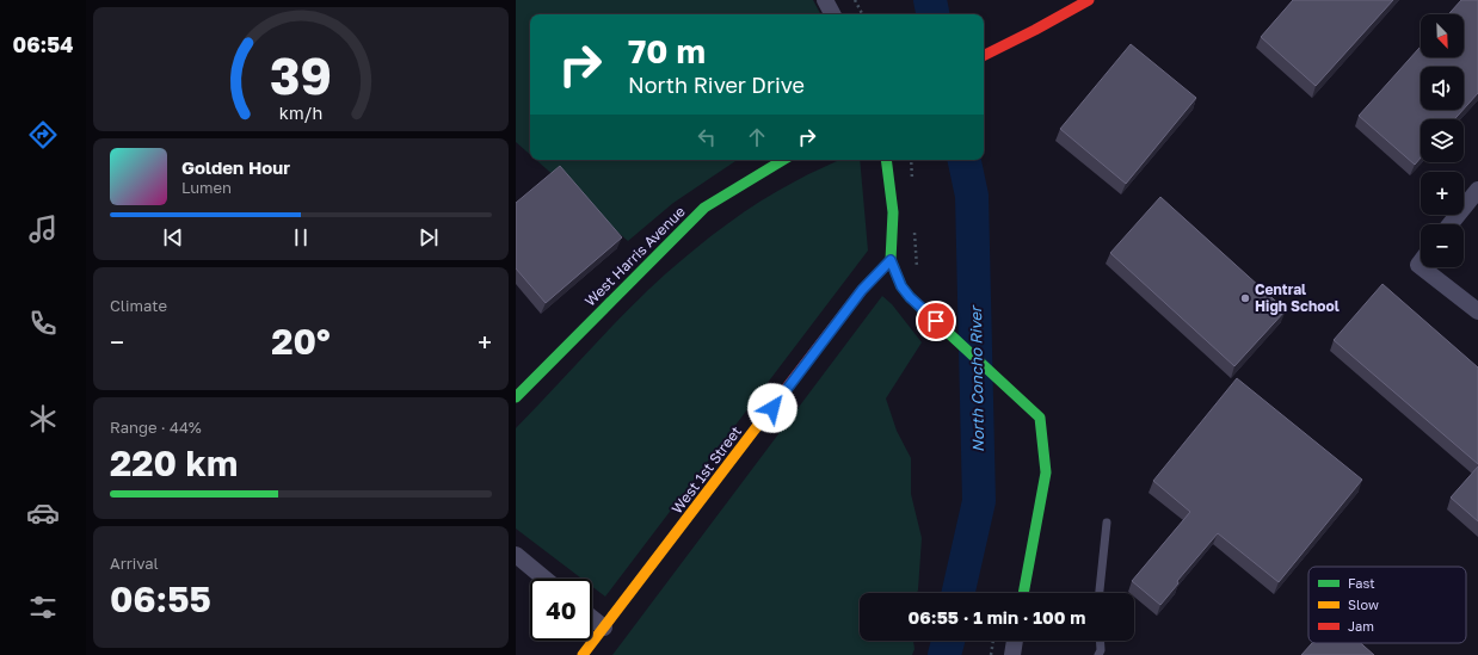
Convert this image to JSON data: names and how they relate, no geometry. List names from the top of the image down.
{
  "streets": {
    "street": ["West Harris Avenue", "West 1st Street"]
  },
  "water": ["North Concho River"],
  "places": ["Central High School"],
  "legend": ["Fast", "Slow", "Jam"],
  "north": "bottom right",
  "page": {
    "tabs": "06:54",
    "map_buttons": ["+", "−"],
    "turn": ["70 m", "North River Drive"],
    "song": ["Golden Hour", "Lumen"],
    "tile": [
      "Climate",
      ["Range · 44%", "220 km"],
      ["Arrival", "06:55"]
    ],
    "heat": ["−", "20°", "+"],
    "limit": "40",
    "trip": "06:55 · 1 min · 100 m",
    "gauge": ["39", "km/h"]
  }
}
